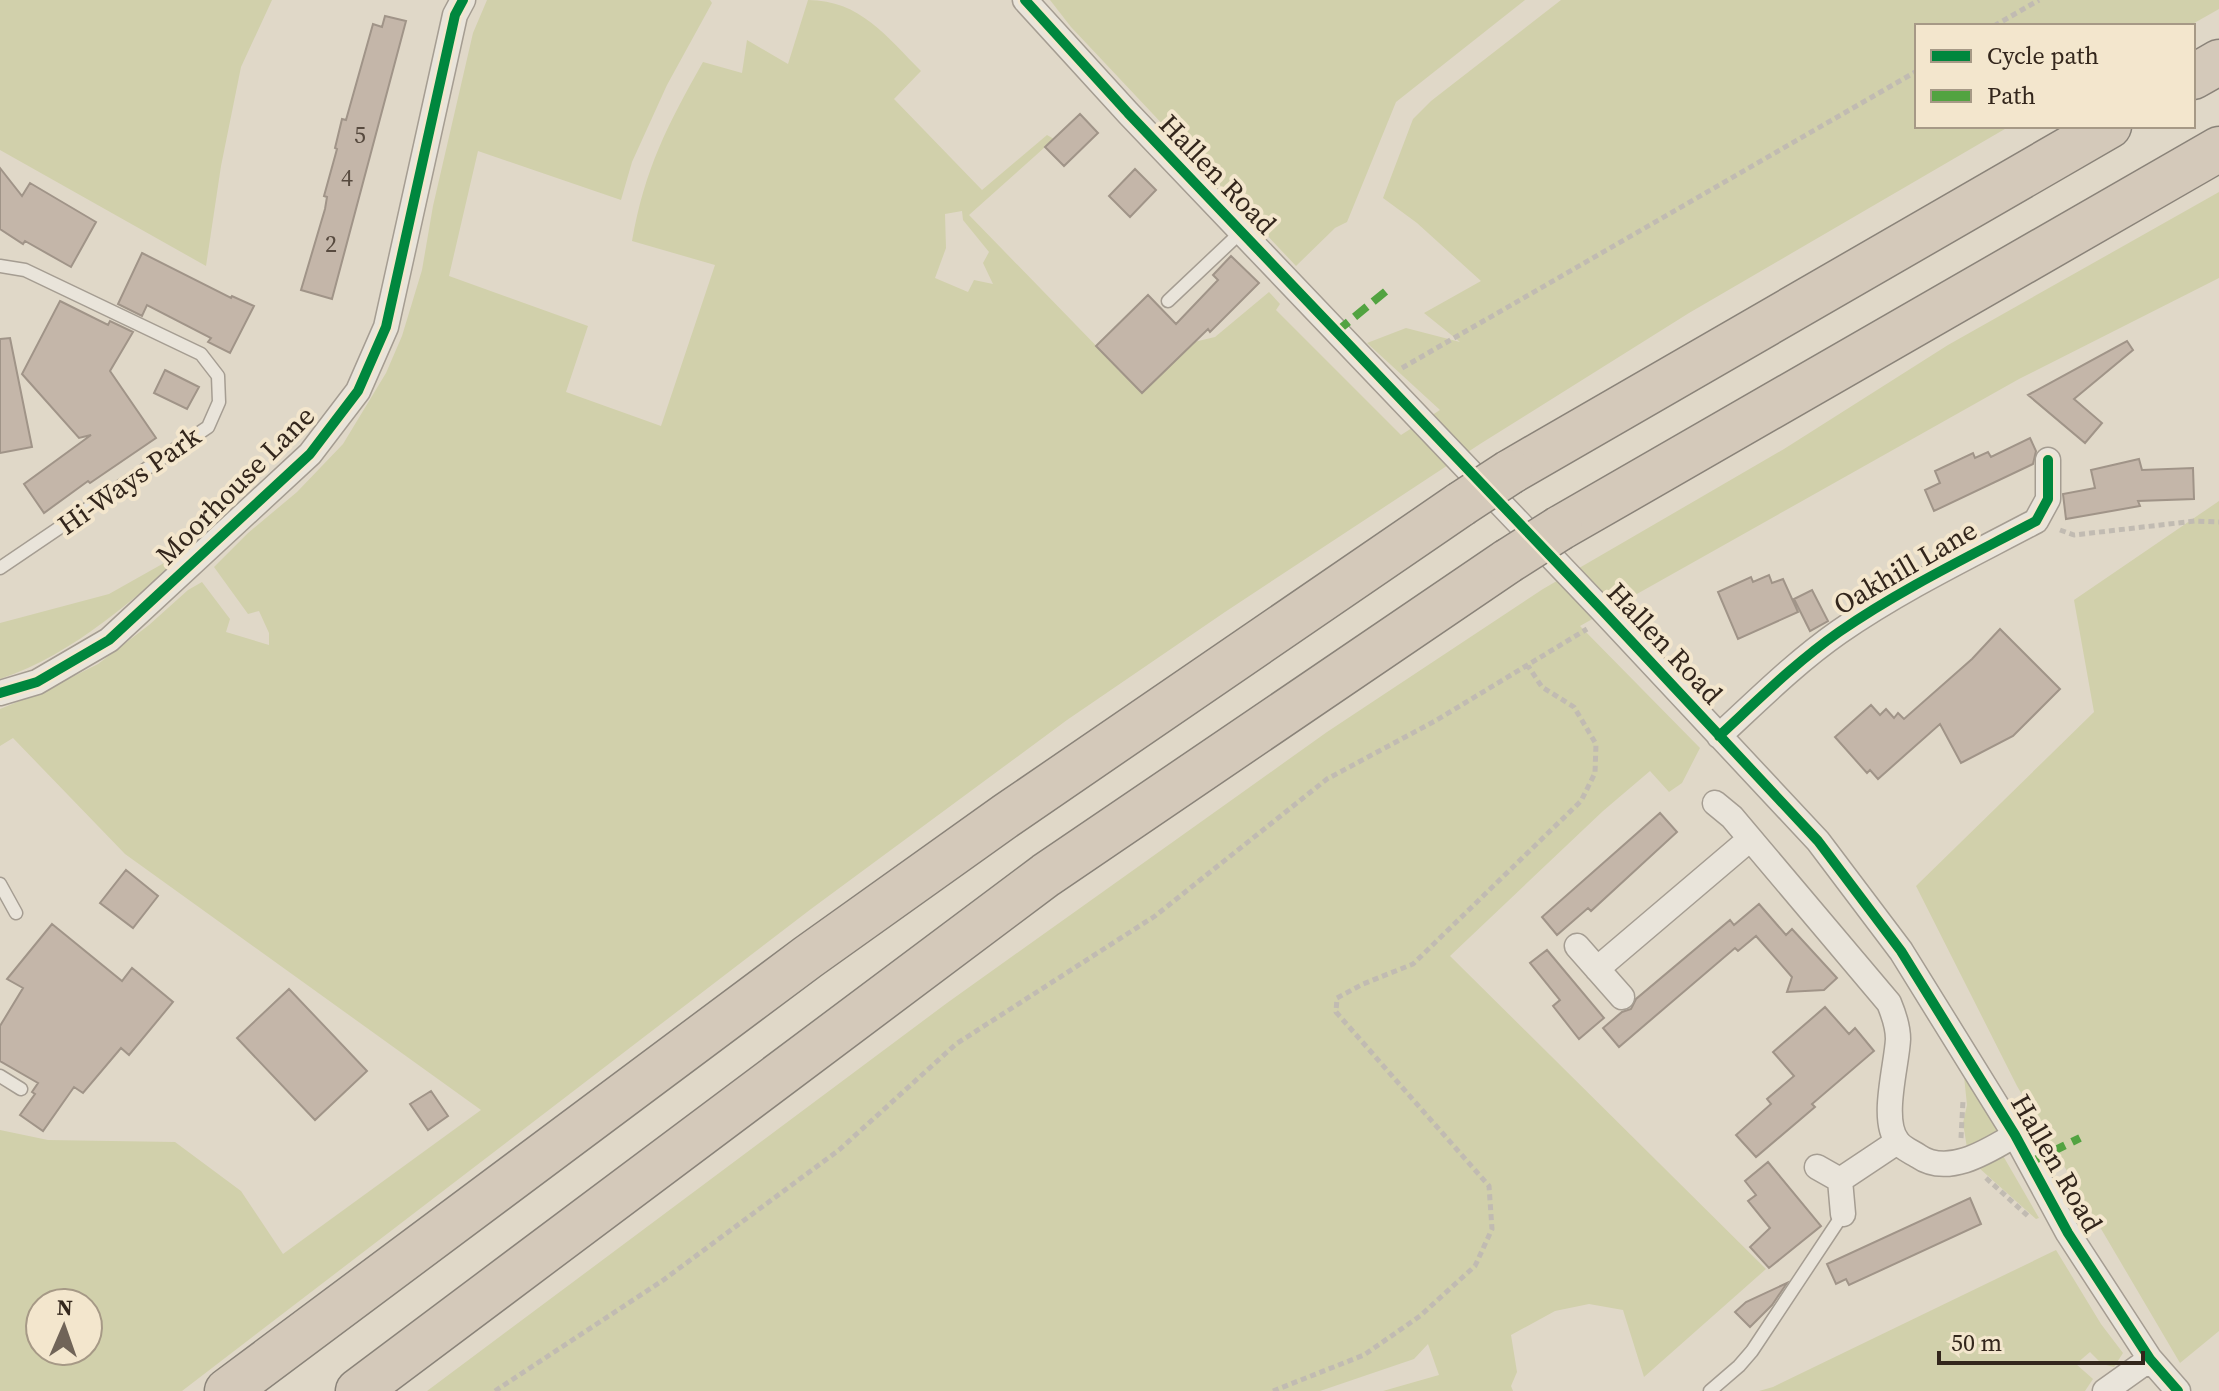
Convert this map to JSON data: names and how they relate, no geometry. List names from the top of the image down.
{
  "streets": {
    "street": ["Hallen Road", "Moorhouse Lane", "Oakhill Lane"],
    "lane": ["Hi-Ways Park"]
  },
  "crossings": [
    ["Hallen Road", "Oakhill Lane"]
  ],
  "house_numbers": ["5", "4", "2"],
  "legend": ["Cycle path", "Path"],
  "scale_bar": "50 m",
  "north": "top"
}
